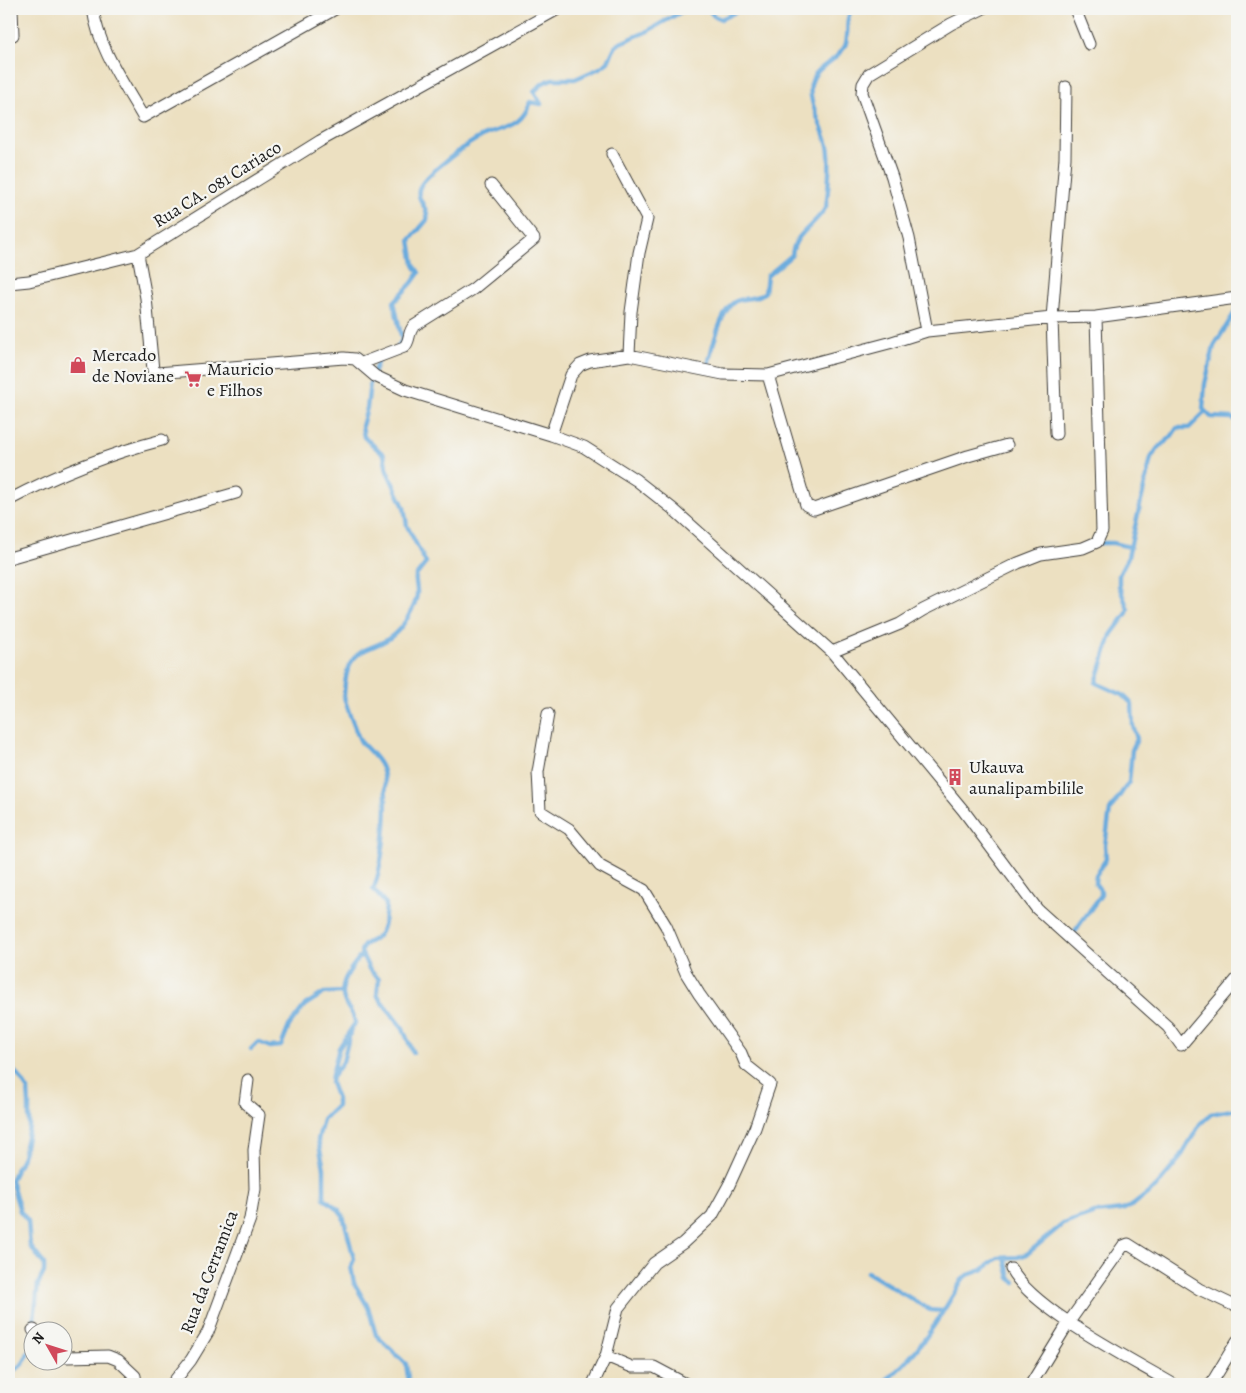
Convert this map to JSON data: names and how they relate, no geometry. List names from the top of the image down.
{
  "streets": {
    "street": ["Rua CA. 081 Cariaco", "Rua da Cerramica"]
  },
  "places": {
    "shop": ["Mercado de Noviane"],
    "supermarket": ["Mauricio e Filhos"],
    "building": ["Ukauva aunalipambilile"]
  },
  "north": "top left"
}
